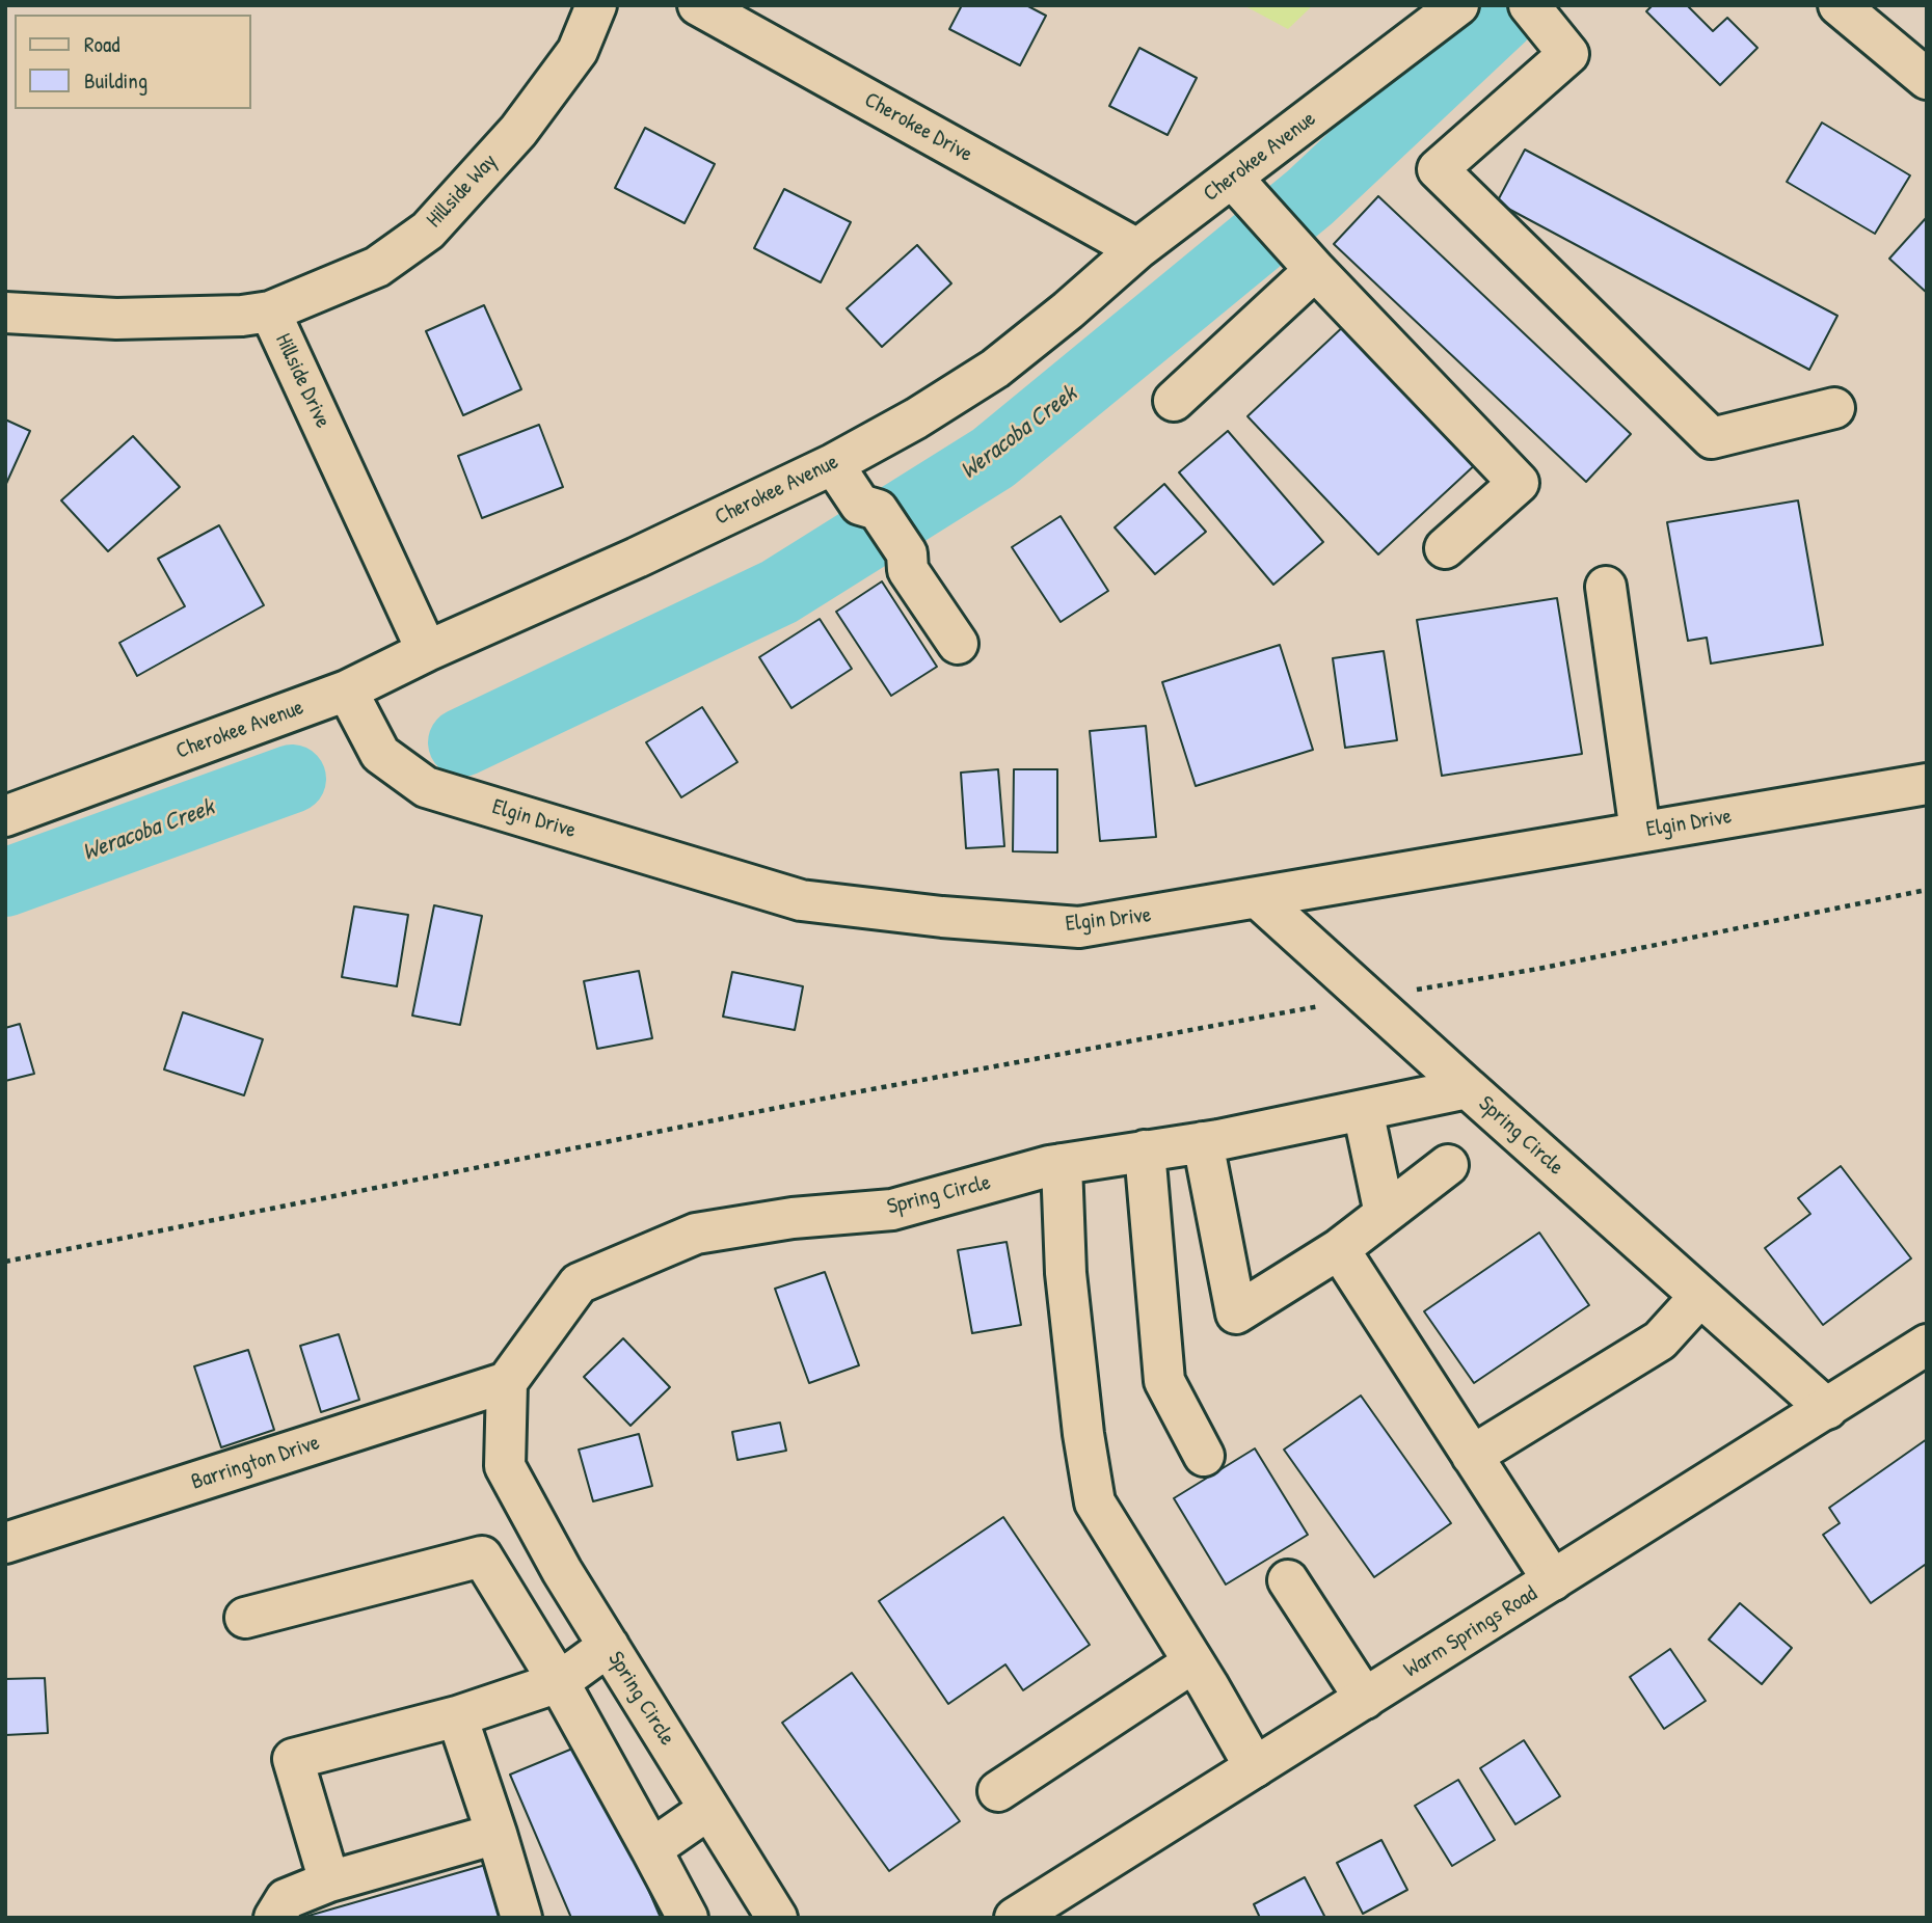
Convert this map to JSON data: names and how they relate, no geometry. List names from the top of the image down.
{
  "streets": {
    "street": [
      "Cherokee Drive",
      "Cherokee Avenue",
      "Hillside Way",
      "Hillside Drive",
      "Elgin Drive",
      "Spring Circle",
      "Barrington Drive",
      "Warm Springs Road"
    ]
  },
  "crossings": [
    ["Cherokee Drive", "Cherokee Avenue"],
    ["Cherokee Avenue", "Hillside Drive"],
    ["Cherokee Avenue", "Elgin Drive"],
    ["Hillside Way", "Hillside Drive"],
    ["Spring Circle", "Barrington Drive"],
    ["Spring Circle", "Warm Springs Road"]
  ],
  "water": ["Weracoba Creek"],
  "legend": ["Road", "Building"]
}
